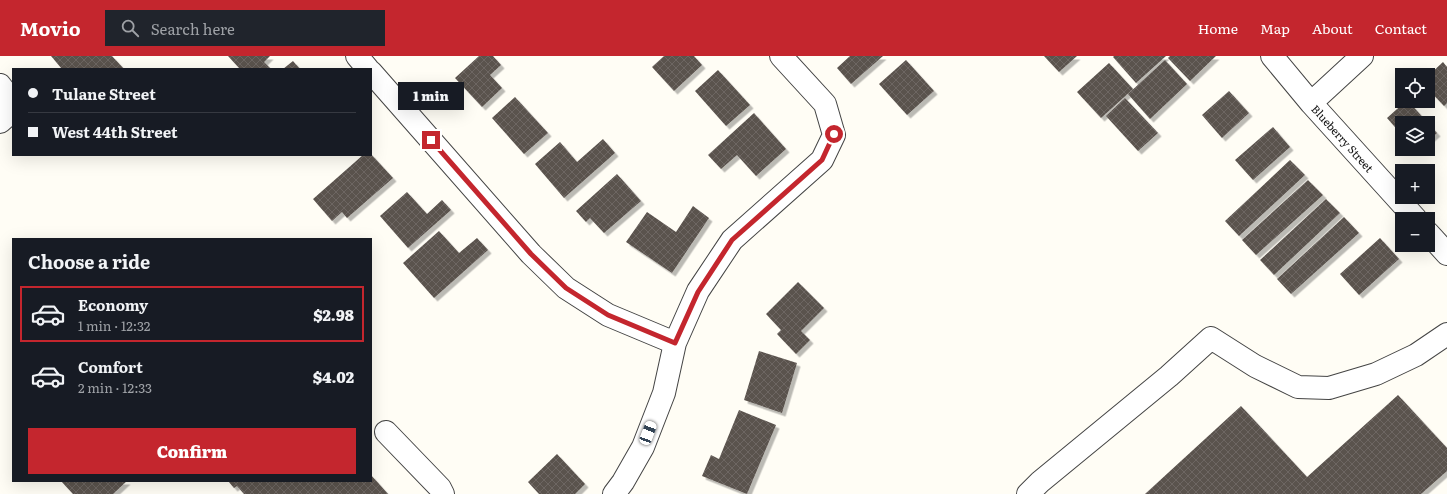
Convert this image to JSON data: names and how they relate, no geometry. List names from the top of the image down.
{
  "streets": {
    "street": ["Blueberry Street"]
  },
  "page": {
    "header": "Movio",
    "search": "Search here",
    "nav": [
      "Home",
      "Map",
      "About",
      "Contact"
    ],
    "map_buttons": ["+", "−"],
    "banner": ["Tulane Street", "West 44th Street"],
    "bubble": "1 min",
    "heading": "Choose a ride",
    "list": [
      {
        "name": "Economy",
        "note": "1 min · 12:32",
        "value": "$2.98"
      },
      {
        "name": "Comfort",
        "note": "2 min · 12:33",
        "value": "$4.02"
      }
    ],
    "buttons": "Confirm"
  }
}
